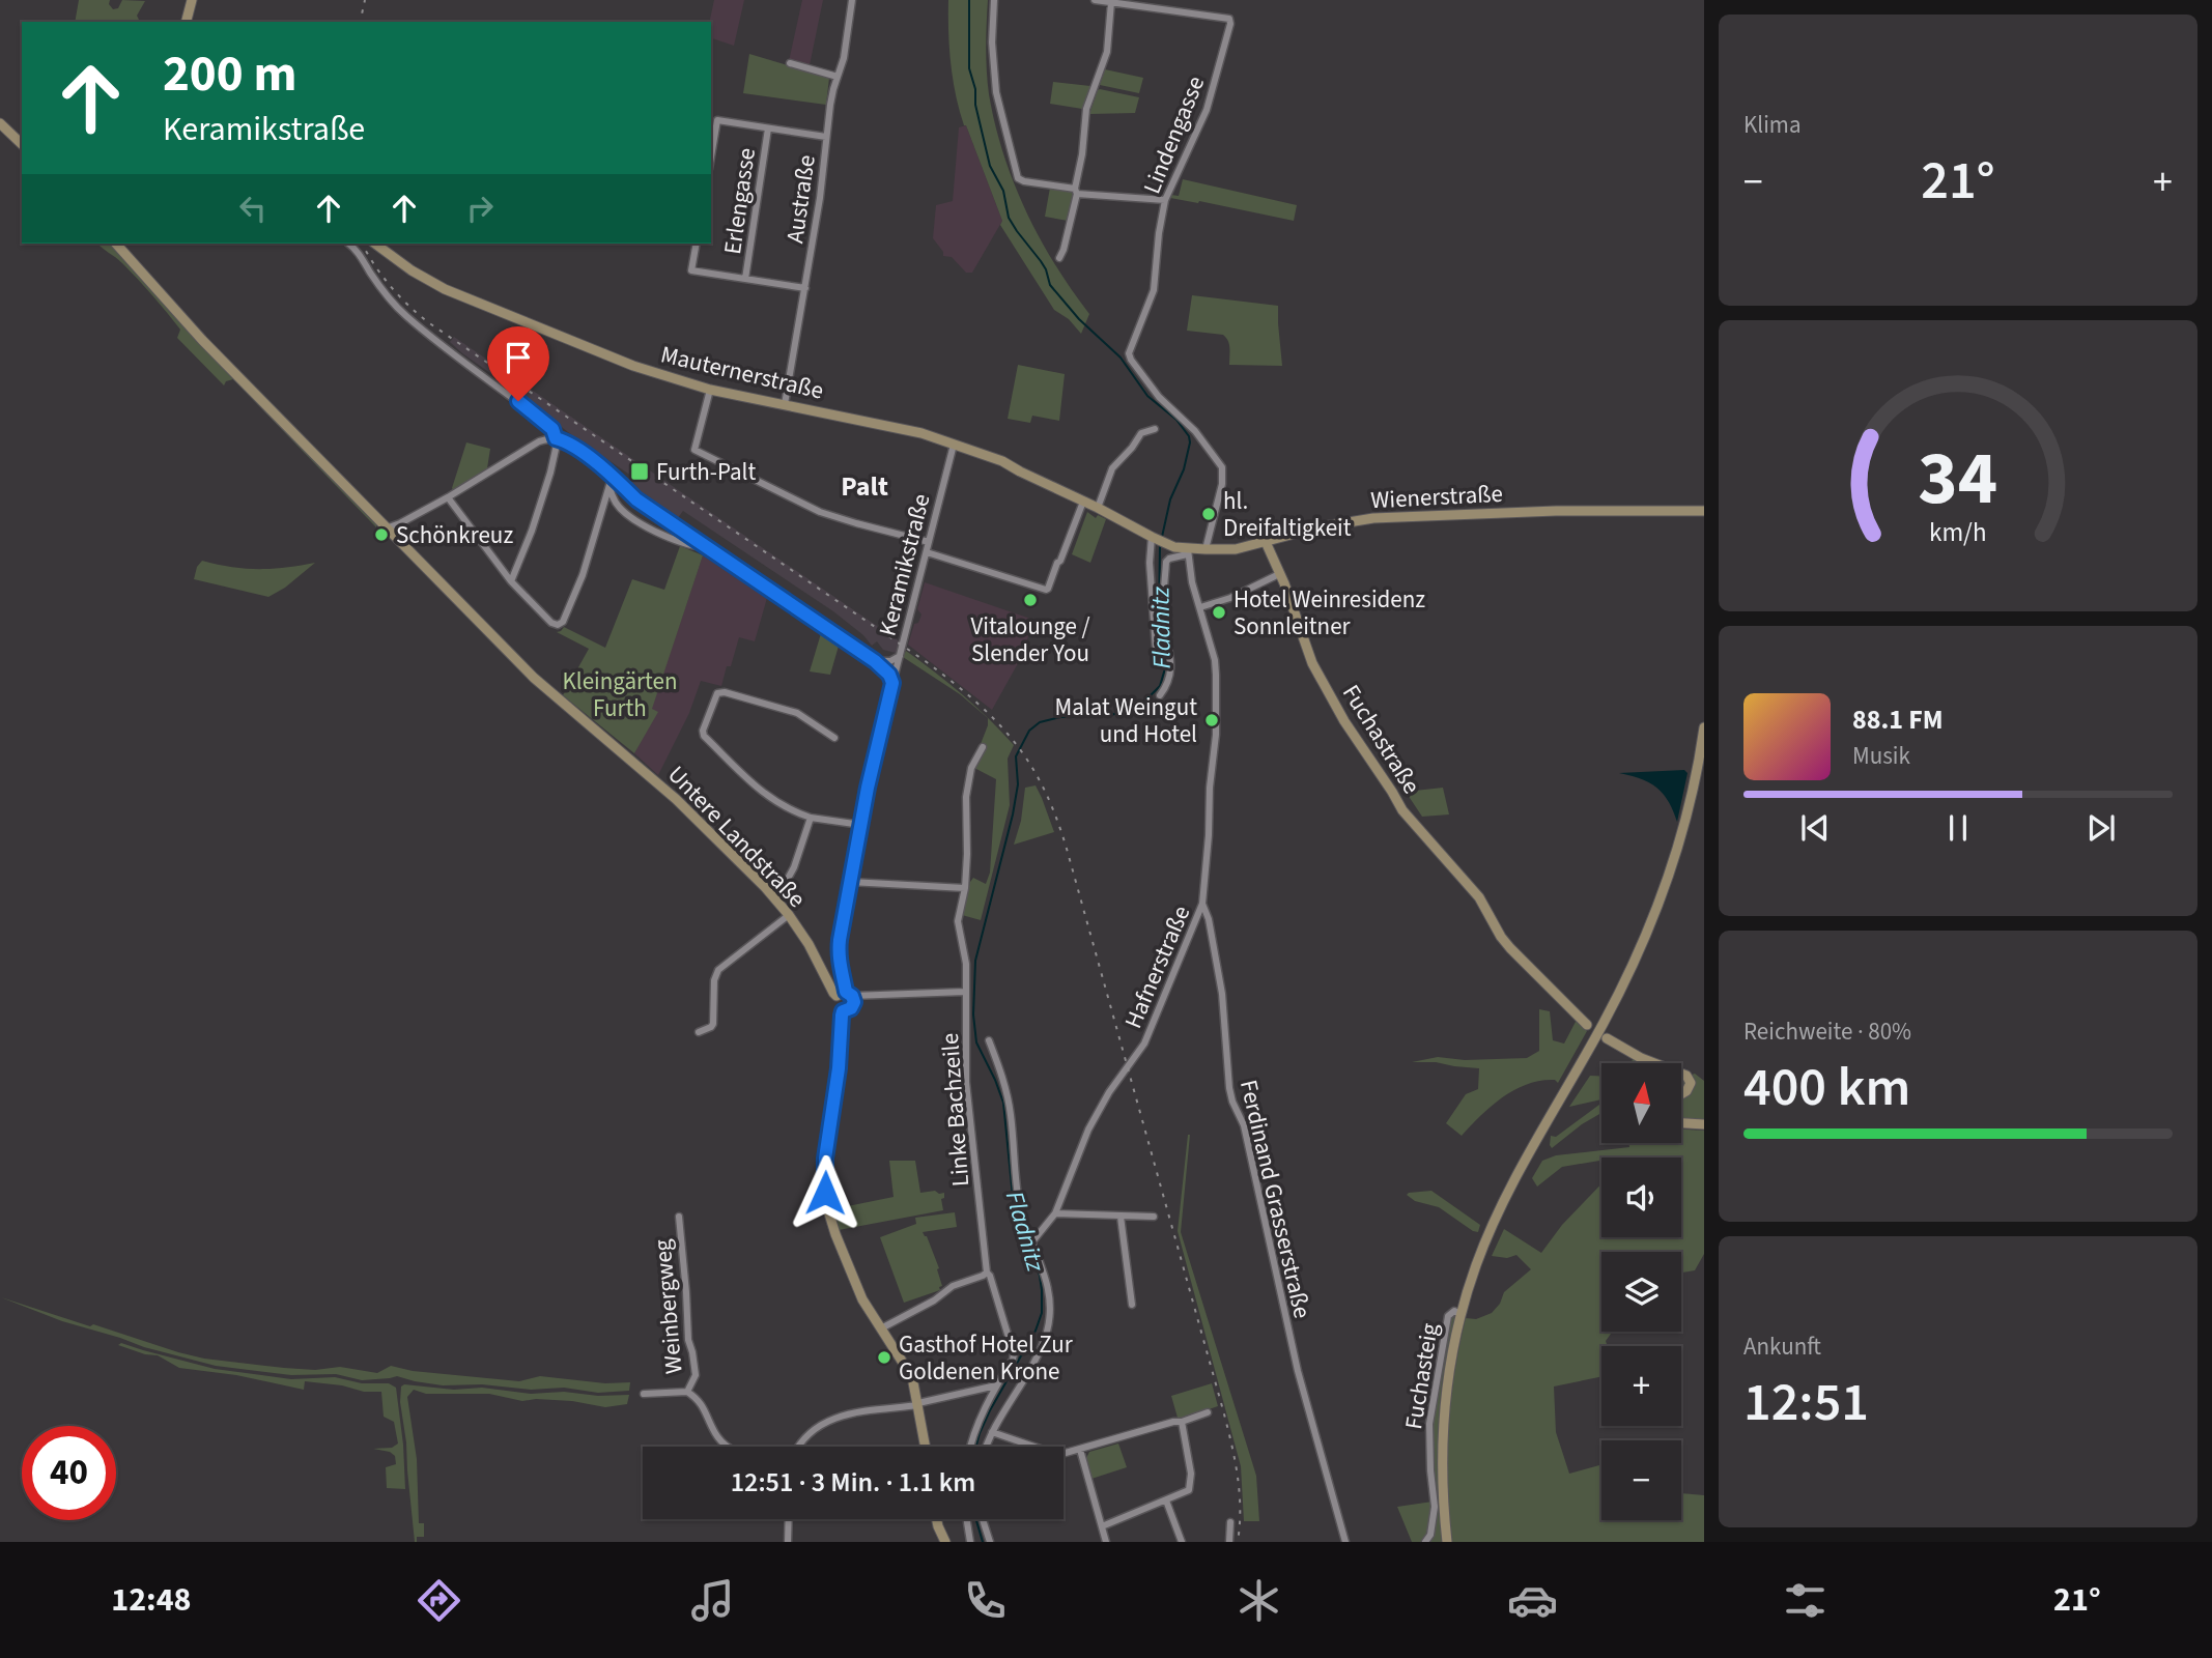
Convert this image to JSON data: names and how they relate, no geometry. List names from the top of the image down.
{
  "streets": {
    "street": [
      "Lindengasse",
      "Austraße",
      "Erlengasse",
      "Mauternerstraße",
      "Wienerstraße",
      "Keramikstraße",
      "Fuchastraße",
      "Untere Landstraße",
      "Hafnerstraße",
      "Linke Bachzeile",
      "Ferdinand Grasserstraße",
      "Weinbergweg",
      "Fuchasteig"
    ]
  },
  "crossings": [
    ["Lindengasse", "Wienerstraße"],
    ["Austraße", "Mauternerstraße"],
    ["Mauternerstraße", "Wienerstraße"],
    ["Mauternerstraße", "Keramikstraße"],
    ["Wienerstraße", "Keramikstraße"],
    ["Wienerstraße", "Fuchastraße"],
    ["Wienerstraße", "Hafnerstraße"],
    ["Keramikstraße", "Untere Landstraße"],
    ["Hafnerstraße", "Ferdinand Grasserstraße"]
  ],
  "districts": ["Palt"],
  "water": ["Fladnitz"],
  "parks": ["Kleingärten Furth"],
  "places": {
    "transit": ["Furth-Palt"],
    "other": [
      "hl. Dreifaltigkeit",
      "Schönkreuz",
      "Vitalounge / Slender You",
      "Hotel Weinresidenz Sonnleitner",
      "Malat Weingut und Hotel",
      "Gasthof Hotel Zur Goldenen Krone"
    ]
  },
  "north": "top",
  "page": {
    "tile": [
      "Klima",
      ["Reichweite · 80%", "400 km"],
      ["Ankunft", "12:51"]
    ],
    "turn": ["200 m", "Keramikstraße"],
    "heat": ["−", "21°", "+"],
    "song": ["88.1 FM", "Musik"],
    "map_buttons": ["+", "−"],
    "limit": "40",
    "trip": "12:51 · 3 Min. · 1.1 km",
    "tabs": ["12:48", "21°"],
    "gauge": ["34", "km/h"]
  }
}
